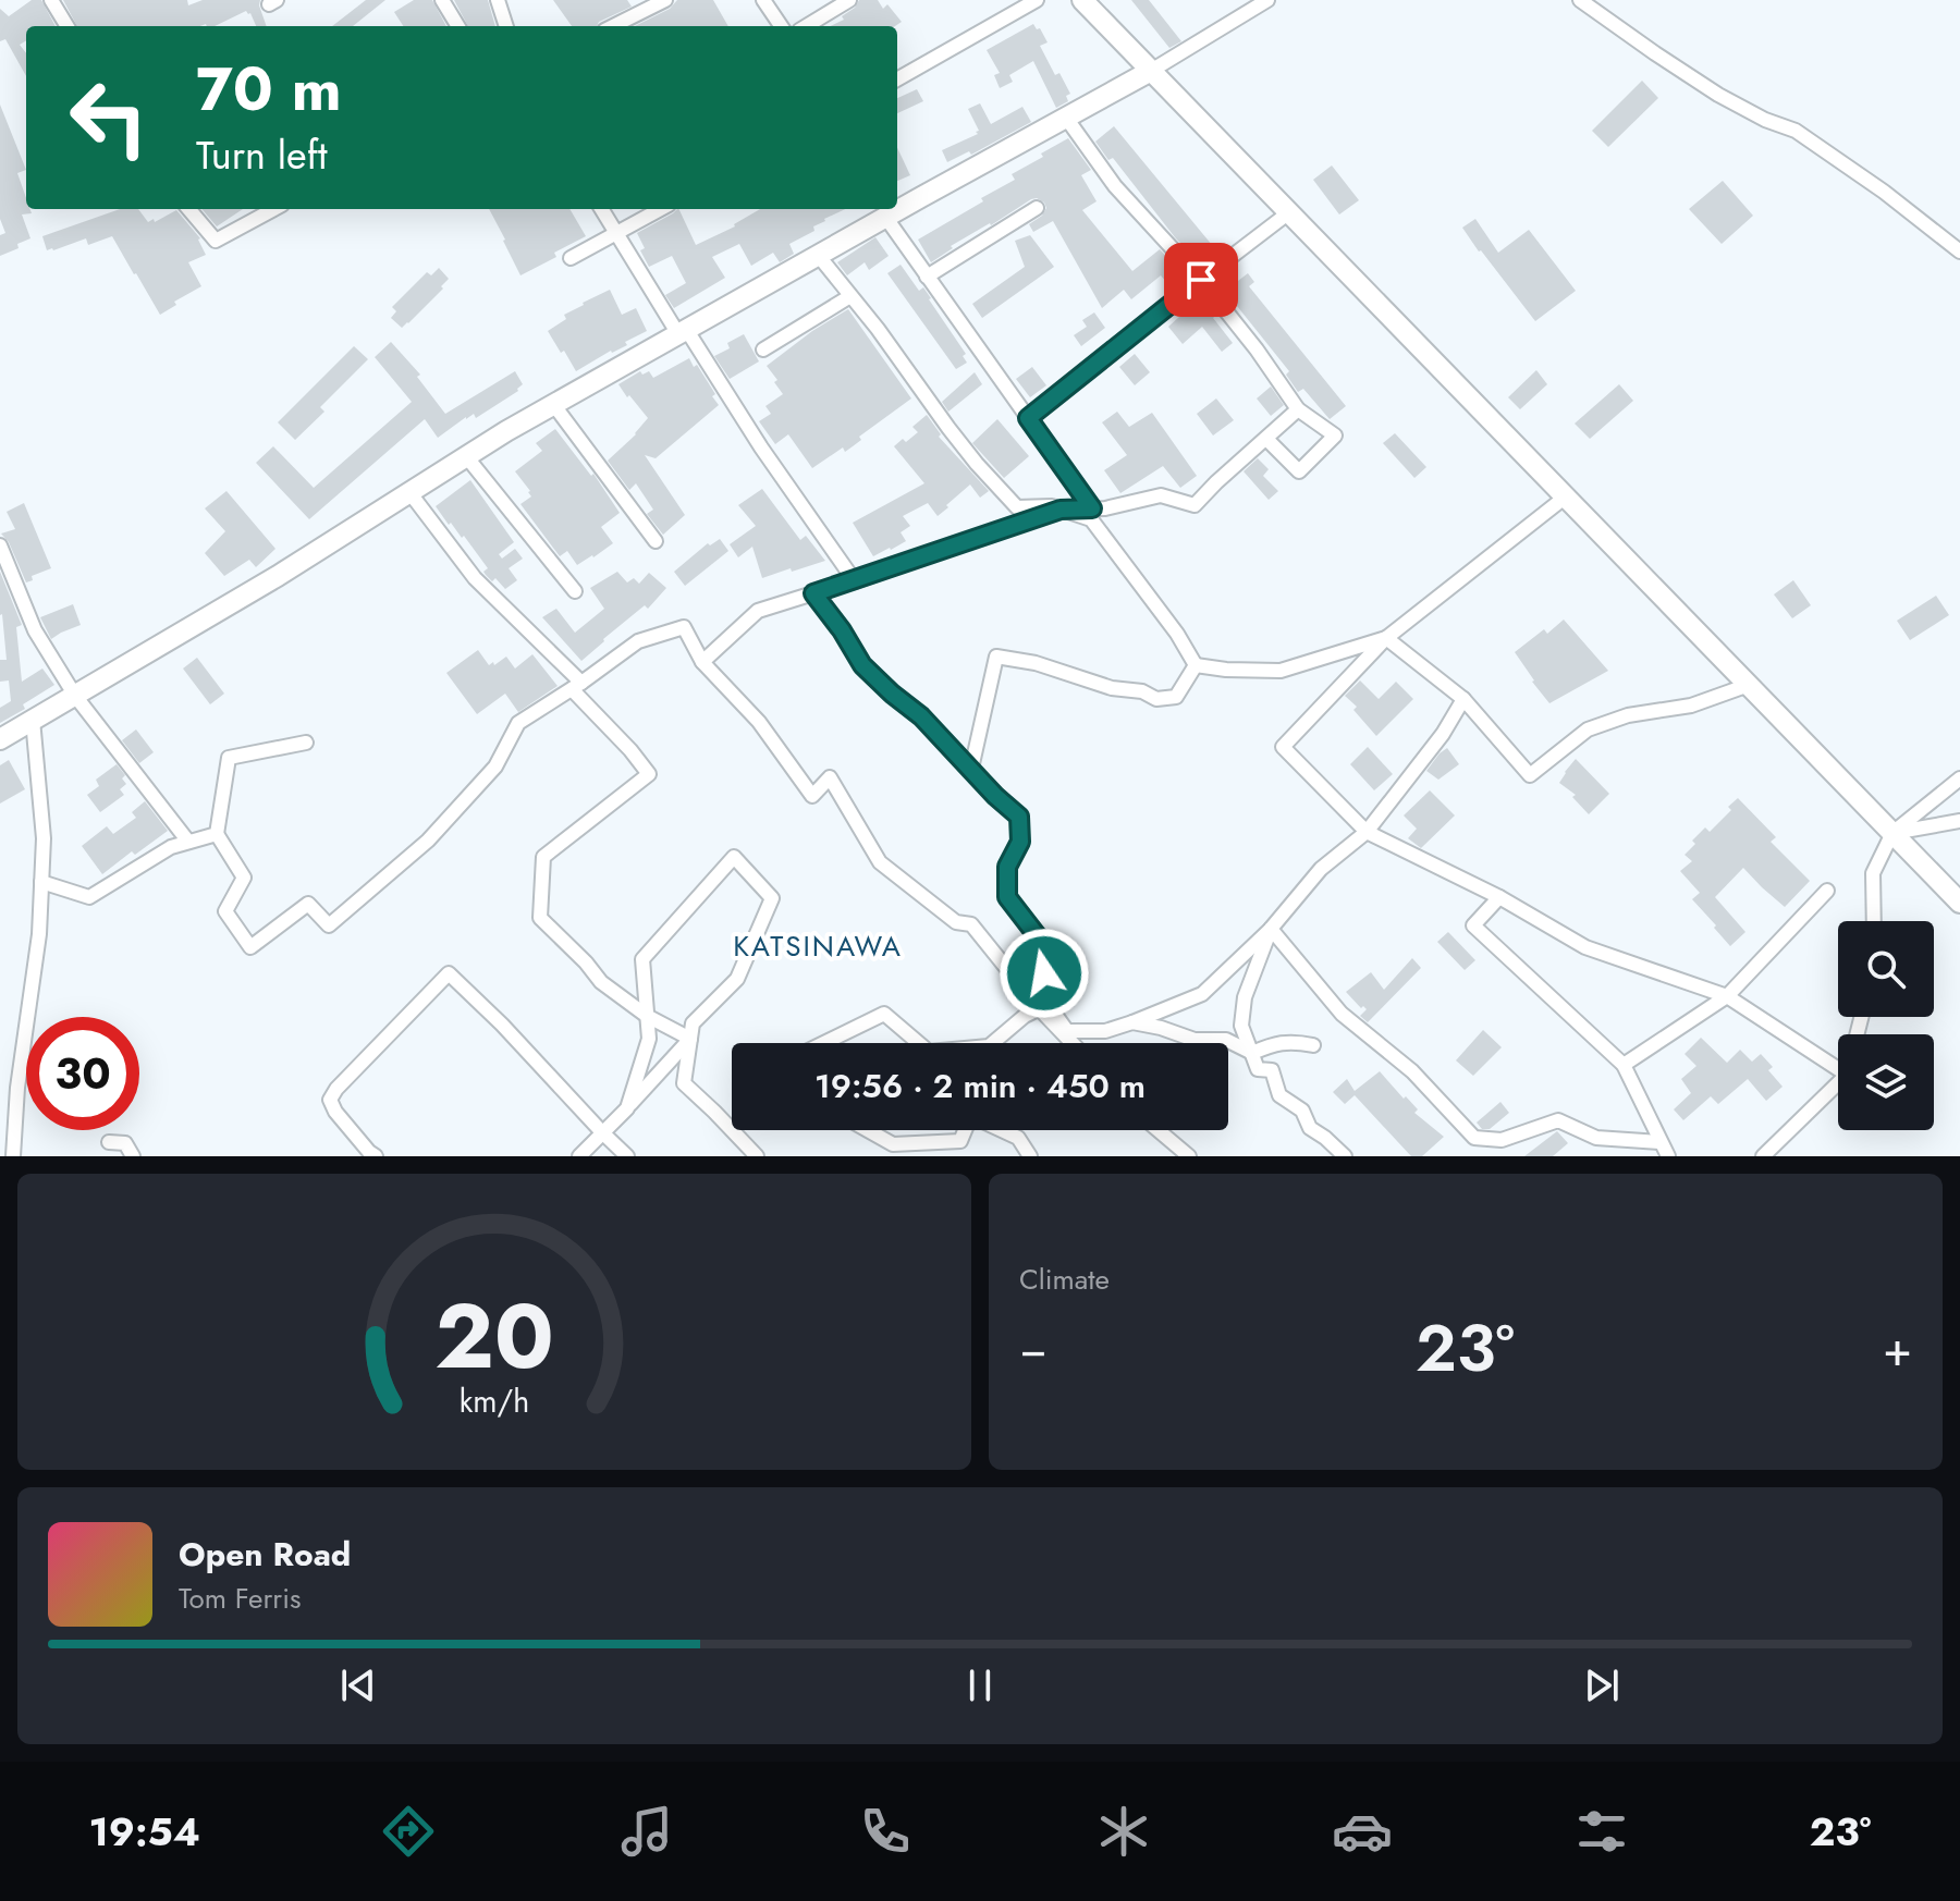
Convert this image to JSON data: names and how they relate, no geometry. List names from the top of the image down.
{
  "districts": ["KATSINAWA"],
  "page": {
    "turn": ["70 m", "Turn left"],
    "limit": "30",
    "trip": "19:56 · 2 min · 450 m",
    "tile": "Climate",
    "heat": ["−", "23°", "+"],
    "song": ["Open Road", "Tom Ferris"],
    "tabs": ["19:54", "23°"],
    "gauge": ["20", "km/h"]
  }
}
